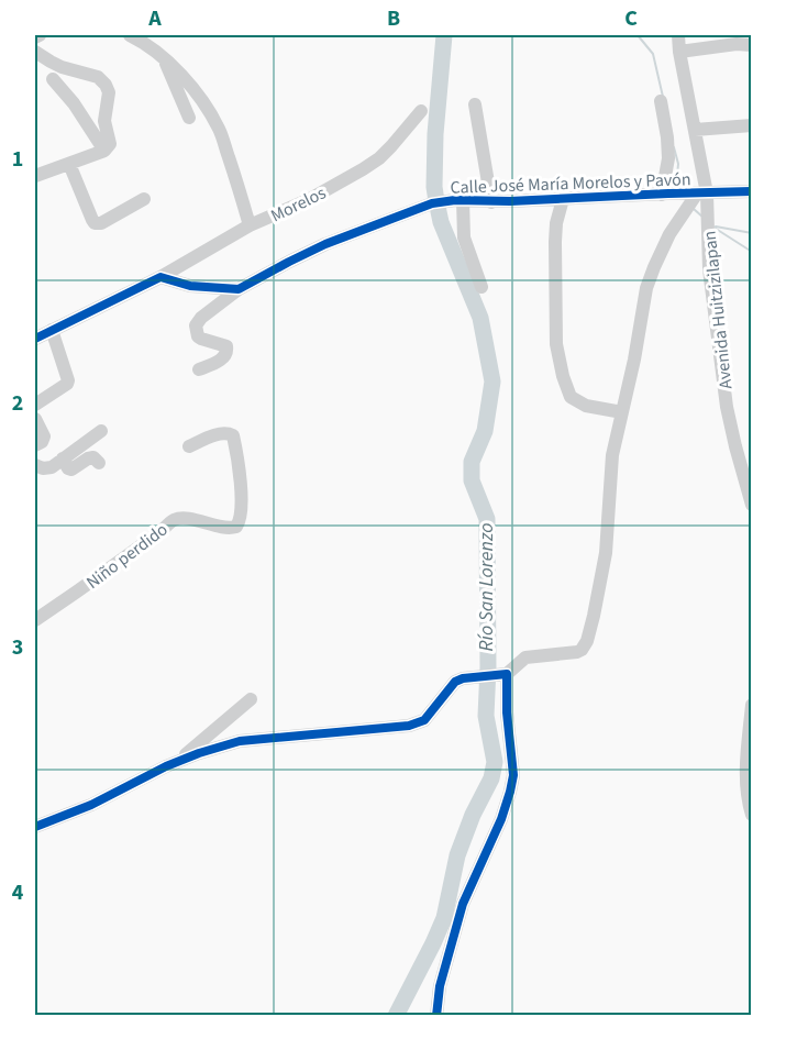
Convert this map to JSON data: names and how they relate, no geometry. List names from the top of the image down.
{
  "streets": {
    "street": [
      "Calle José María Morelos y Pavón",
      "Morelos",
      "Avenida Huitzizilapan",
      "Niño perdido"
    ]
  },
  "crossings": [
    ["Calle José María Morelos y Pavón", "Avenida Huitzizilapan"]
  ],
  "water": ["Río San Lorenzo"],
  "grid": {
    "columns": ["A", "B", "C"],
    "rows": [
      "1",
      "2",
      "3",
      "4"
    ]
  }
}
